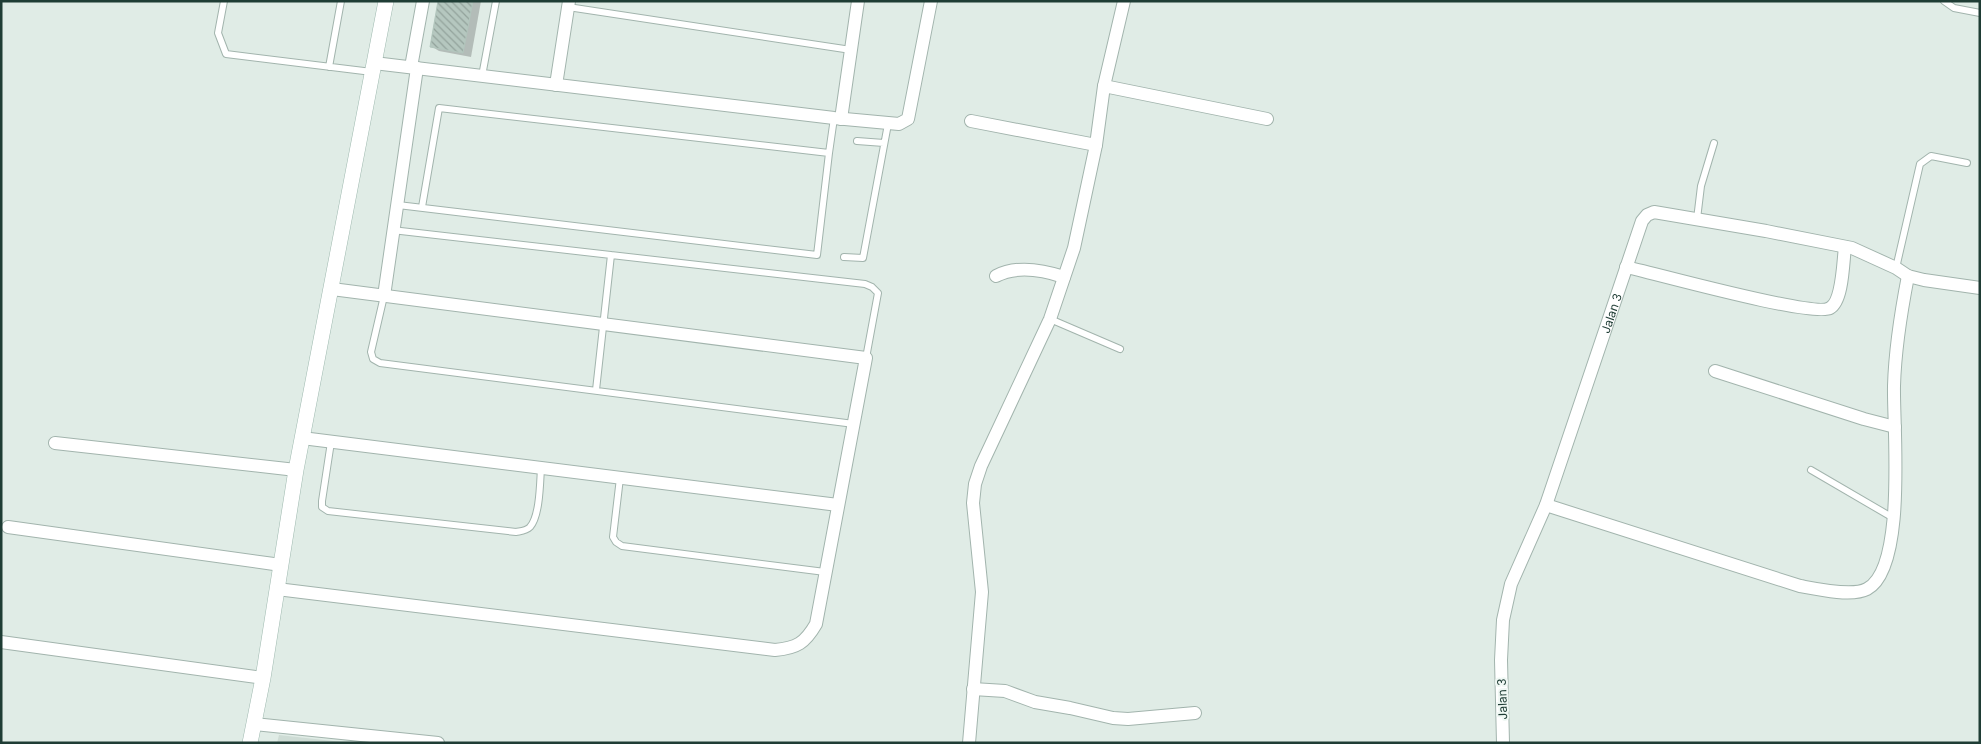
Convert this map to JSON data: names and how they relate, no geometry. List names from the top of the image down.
{
  "streets": {
    "street": ["Jalan 3"]
  }
}
